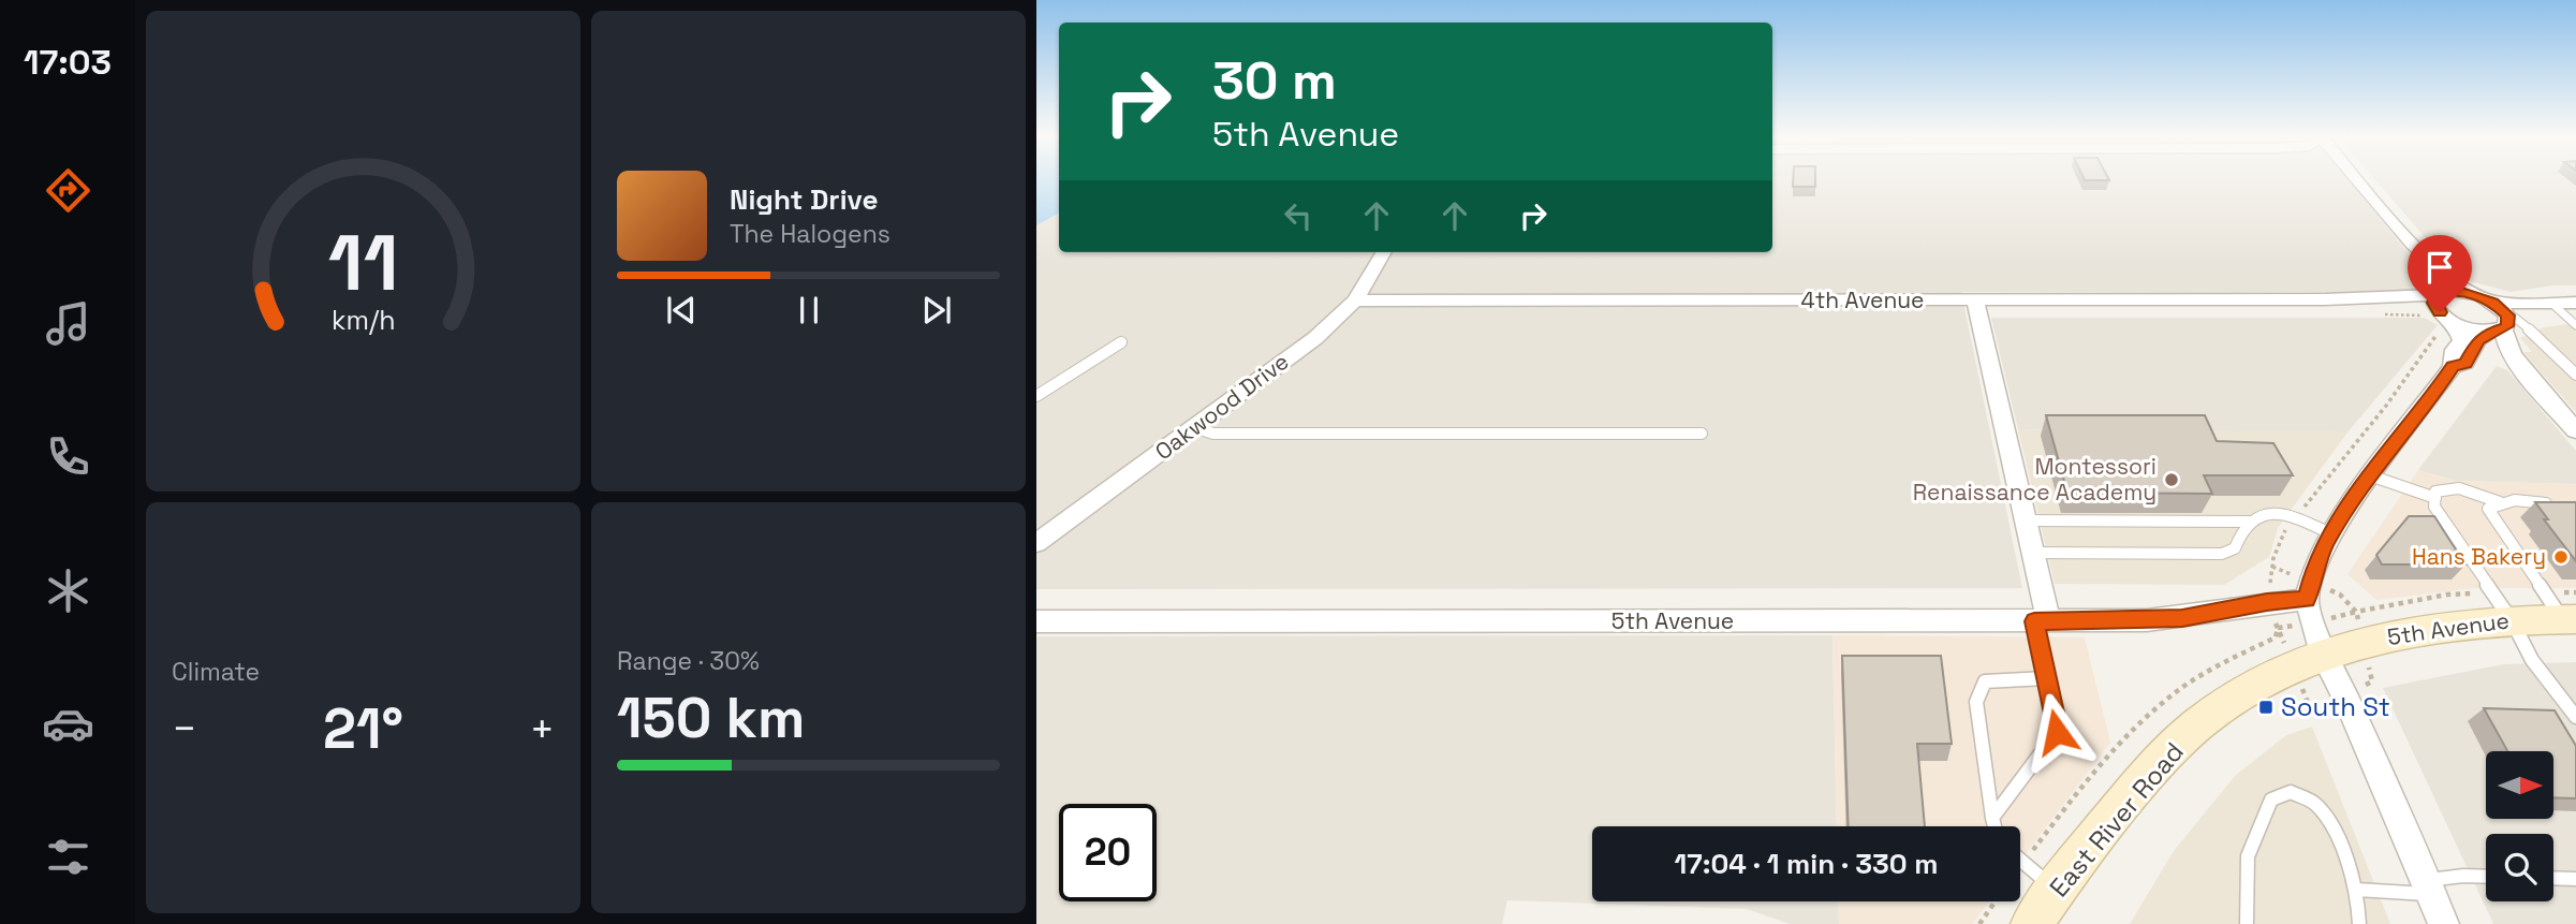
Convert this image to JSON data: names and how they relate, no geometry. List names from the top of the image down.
{
  "streets": {
    "main road": ["5th Avenue", "East River Road"],
    "street": ["4th Avenue", "Oakwood Drive"]
  },
  "crossings": [
    ["4th Avenue", "Oakwood Drive"],
    ["5th Avenue", "East River Road"]
  ],
  "places": {
    "other": ["Montessori Renaissance Academy", "Hans Bakery"],
    "transit": ["South St"]
  },
  "north": "right",
  "page": {
    "tabs": "17:03",
    "turn": ["30 m", "5th Avenue"],
    "song": ["Night Drive", "The Halogens"],
    "tile": [
      "Climate",
      ["Range · 30%", "150 km"]
    ],
    "heat": ["−", "21°", "+"],
    "limit": "20",
    "trip": "17:04 · 1 min · 330 m",
    "gauge": ["11", "km/h"]
  }
}
